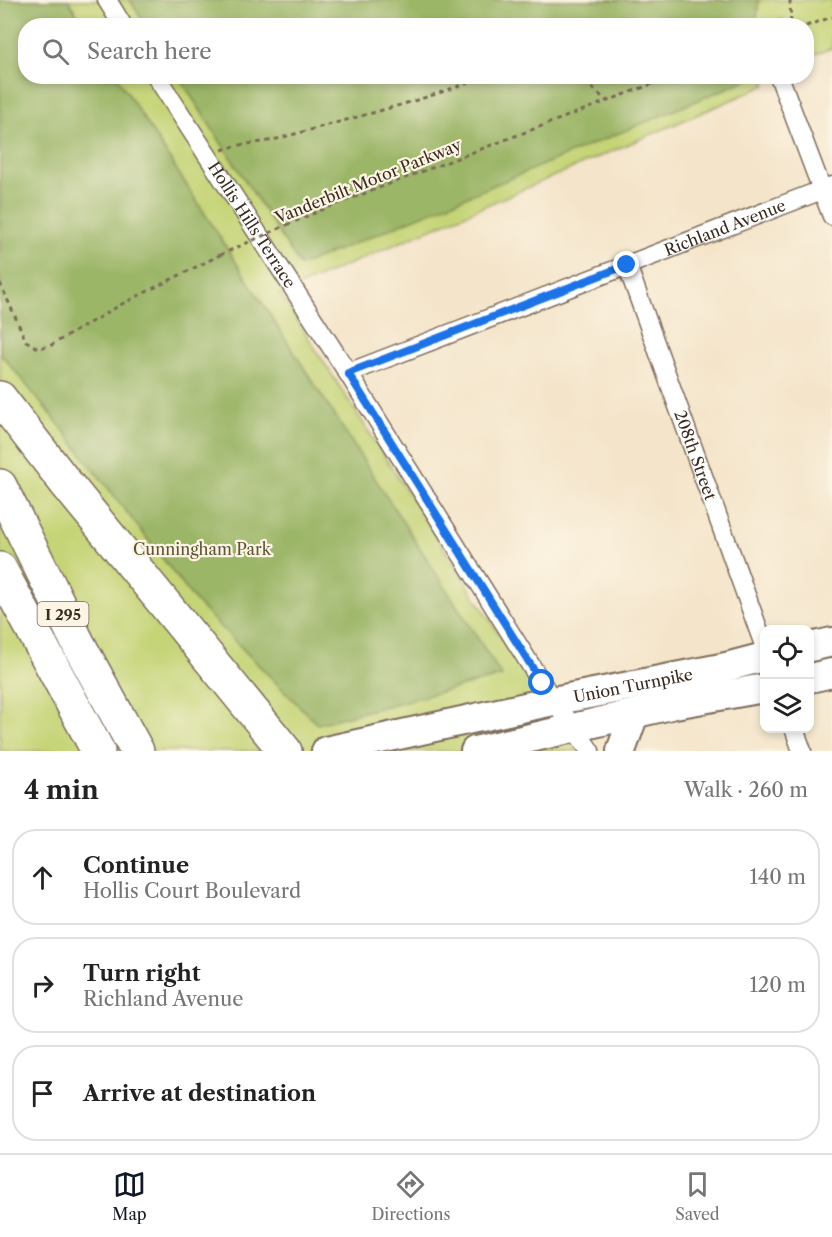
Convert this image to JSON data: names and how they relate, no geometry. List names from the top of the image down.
{
  "streets": {
    "highway": ["I 295"],
    "main road": ["Union Turnpike"],
    "street": ["Hollis Hills Terrace", "Richland Avenue", "208th Street"],
    "path": ["Vanderbilt Motor Parkway"]
  },
  "crossings": [
    ["Hollis Hills Terrace", "Richland Avenue"],
    ["Hollis Hills Terrace", "Union Turnpike"],
    ["Richland Avenue", "208th Street"]
  ],
  "parks": ["Cunningham Park"],
  "page": {
    "search": "Search here",
    "heading": ["4 min", "Walk · 260 m"],
    "list": [
      ["Continue", "Hollis Court Boulevard", "140 m"],
      ["Turn right", "Richland Avenue", "120 m"],
      "Arrive at destination"
    ],
    "nav": ["Map", "Directions", "Saved"]
  }
}
